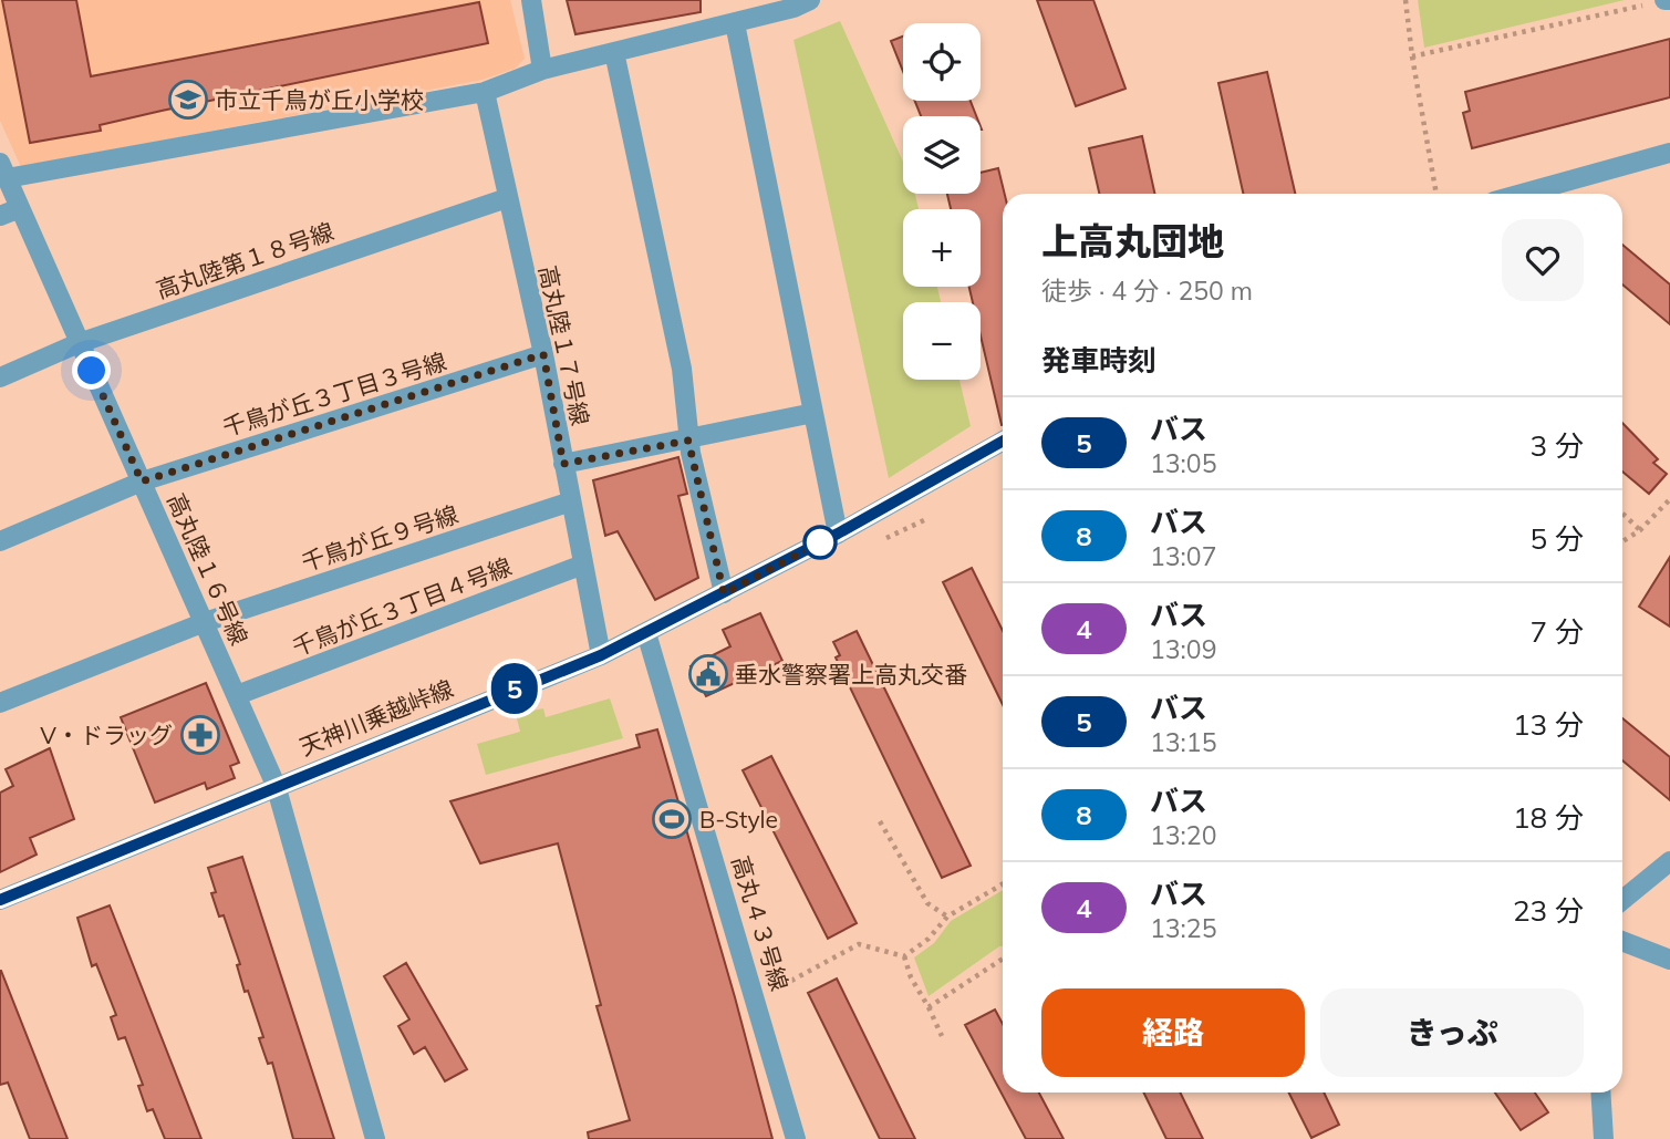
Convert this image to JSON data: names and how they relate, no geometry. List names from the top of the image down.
{
  "streets": {
    "street": [
      "高丸陸第１８号線",
      "高丸陸１７号線",
      "千鳥が丘３丁目３号線",
      "千鳥が丘９号線",
      "高丸陸１６号線",
      "千鳥が丘３丁目４号線",
      "天神川乗越峠線",
      "高丸４３号線"
    ]
  },
  "crossings": [
    ["高丸陸第１８号線", "高丸陸１７号線"],
    ["高丸陸第１８号線", "高丸陸１６号線"],
    ["高丸陸１７号線", "千鳥が丘３丁目３号線"],
    ["高丸陸１７号線", "千鳥が丘９号線"],
    ["高丸陸１７号線", "千鳥が丘３丁目４号線"],
    ["高丸陸１７号線", "天神川乗越峠線"],
    ["千鳥が丘３丁目３号線", "高丸陸１６号線"],
    ["千鳥が丘９号線", "高丸陸１６号線"],
    ["高丸陸１６号線", "千鳥が丘３丁目４号線"],
    ["高丸陸１６号線", "天神川乗越峠線"],
    ["天神川乗越峠線", "高丸４３号線"]
  ],
  "places": {
    "school or university": ["市立千鳥が丘小学校"],
    "public building": ["垂水警察署上高丸交番"],
    "pharmacy": ["V・ドラッグ"],
    "sports": ["B-Style"]
  },
  "lines": ["bus line 5"],
  "page": {
    "on_map": "5",
    "map_buttons": ["+", "−"],
    "heading": [
      ["上高丸団地", "徒歩 · 4 分 · 250 m"],
      "発車時刻"
    ],
    "list": [
      {
        "mark": "5",
        "name": "バス",
        "note": "13:05",
        "value": "3 分"
      },
      {
        "mark": "8",
        "name": "バス",
        "note": "13:07",
        "value": "5 分"
      },
      {
        "mark": "4",
        "name": "バス",
        "note": "13:09",
        "value": "7 分"
      },
      {
        "mark": "5",
        "name": "バス",
        "note": "13:15",
        "value": "13 分"
      },
      {
        "mark": "8",
        "name": "バス",
        "note": "13:20",
        "value": "18 分"
      },
      {
        "mark": "4",
        "name": "バス",
        "note": "13:25",
        "value": "23 分"
      }
    ],
    "buttons": ["経路", "きっぷ"]
  }
}
